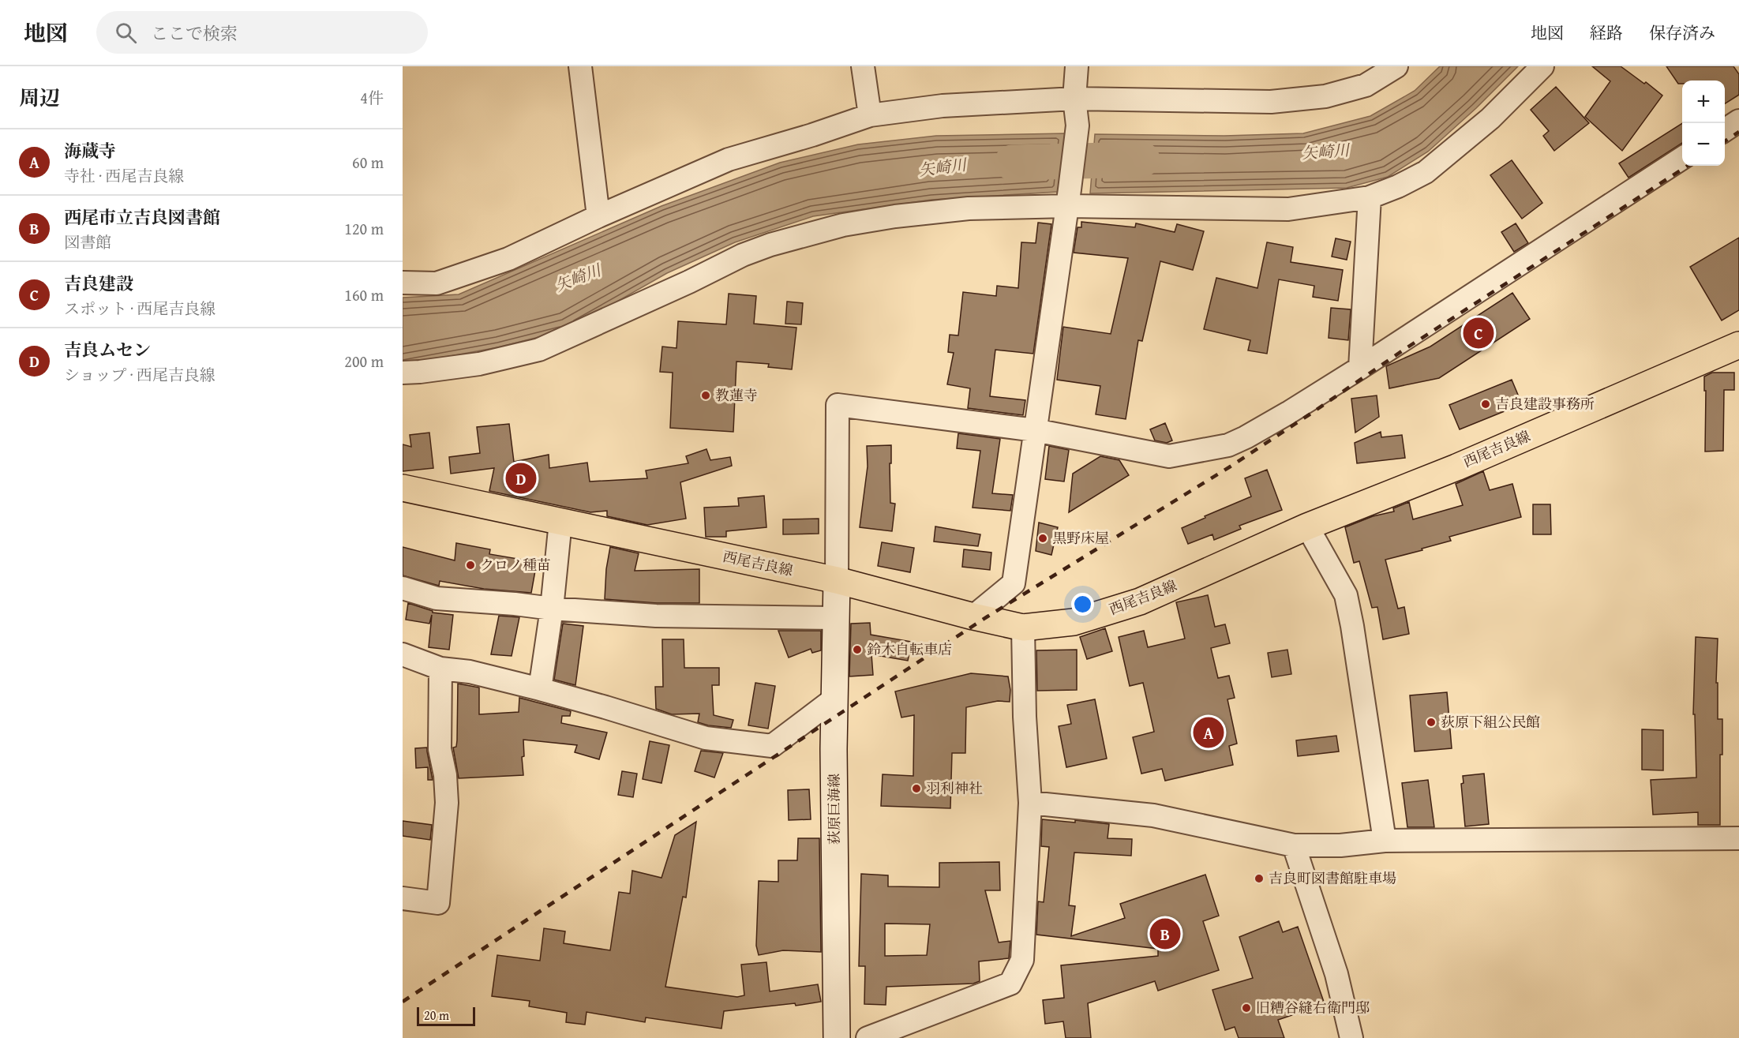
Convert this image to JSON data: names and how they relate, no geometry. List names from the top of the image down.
{
  "streets": {
    "main road": ["西尾吉良線", "荻原巨海線"]
  },
  "crossings": [
    ["西尾吉良線", "荻原巨海線"]
  ],
  "water": ["矢崎川"],
  "places": [
    "教蓮寺",
    "吉良建設事務所",
    "黒野床屋",
    "クロノ種苗",
    "鈴木自転車店",
    "荻原下組公民館",
    "羽利神社",
    "吉良町図書館駐車場",
    "旧糟谷縫右衛門邸"
  ],
  "scale_bar": "20 m",
  "page": {
    "header": "地図",
    "search": "ここで検索",
    "nav": ["地図", "経路", "保存済み"],
    "heading": ["周辺", "4件"],
    "map_buttons": ["+", "−"],
    "list": [
      {
        "mark": "A",
        "name": "海蔵寺",
        "note": "寺社 · 西尾吉良線",
        "value": "60 m"
      },
      {
        "mark": "B",
        "name": "西尾市立吉良図書館",
        "note": "図書館",
        "value": "120 m"
      },
      {
        "mark": "C",
        "name": "吉良建設",
        "note": "スポット · 西尾吉良線",
        "value": "160 m"
      },
      {
        "mark": "D",
        "name": "吉良ムセン",
        "note": "ショップ · 西尾吉良線",
        "value": "200 m"
      }
    ],
    "pins": [
      "C",
      "D",
      "A",
      "B"
    ],
    "scale": "20 m"
  }
}
